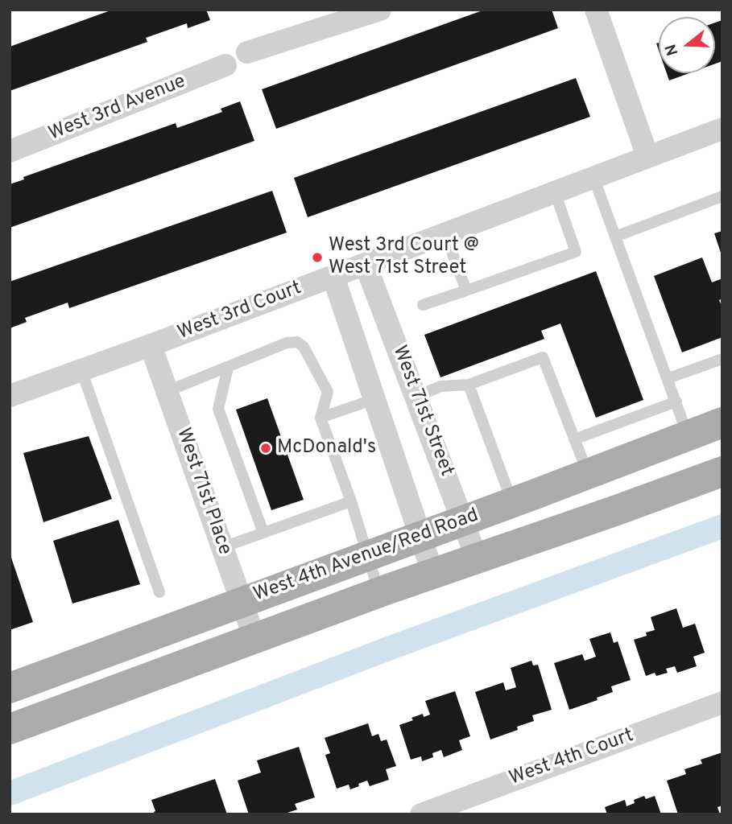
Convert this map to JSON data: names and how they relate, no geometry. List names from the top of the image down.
{
  "streets": {
    "main road": ["West 4th Avenue/Red Road"],
    "street": [
      "West 3rd Avenue",
      "West 3rd Court",
      "West 71st Street",
      "West 71st Place",
      "West 4th Court"
    ]
  },
  "crossings": [
    ["West 3rd Court", "West 71st Street"],
    ["West 3rd Court", "West 71st Place"],
    ["West 71st Street", "West 4th Avenue/Red Road"],
    ["West 71st Place", "West 4th Avenue/Red Road"]
  ],
  "places": ["West 3rd Court @ West 71st Street", "McDonald's"],
  "north": "left"
}
